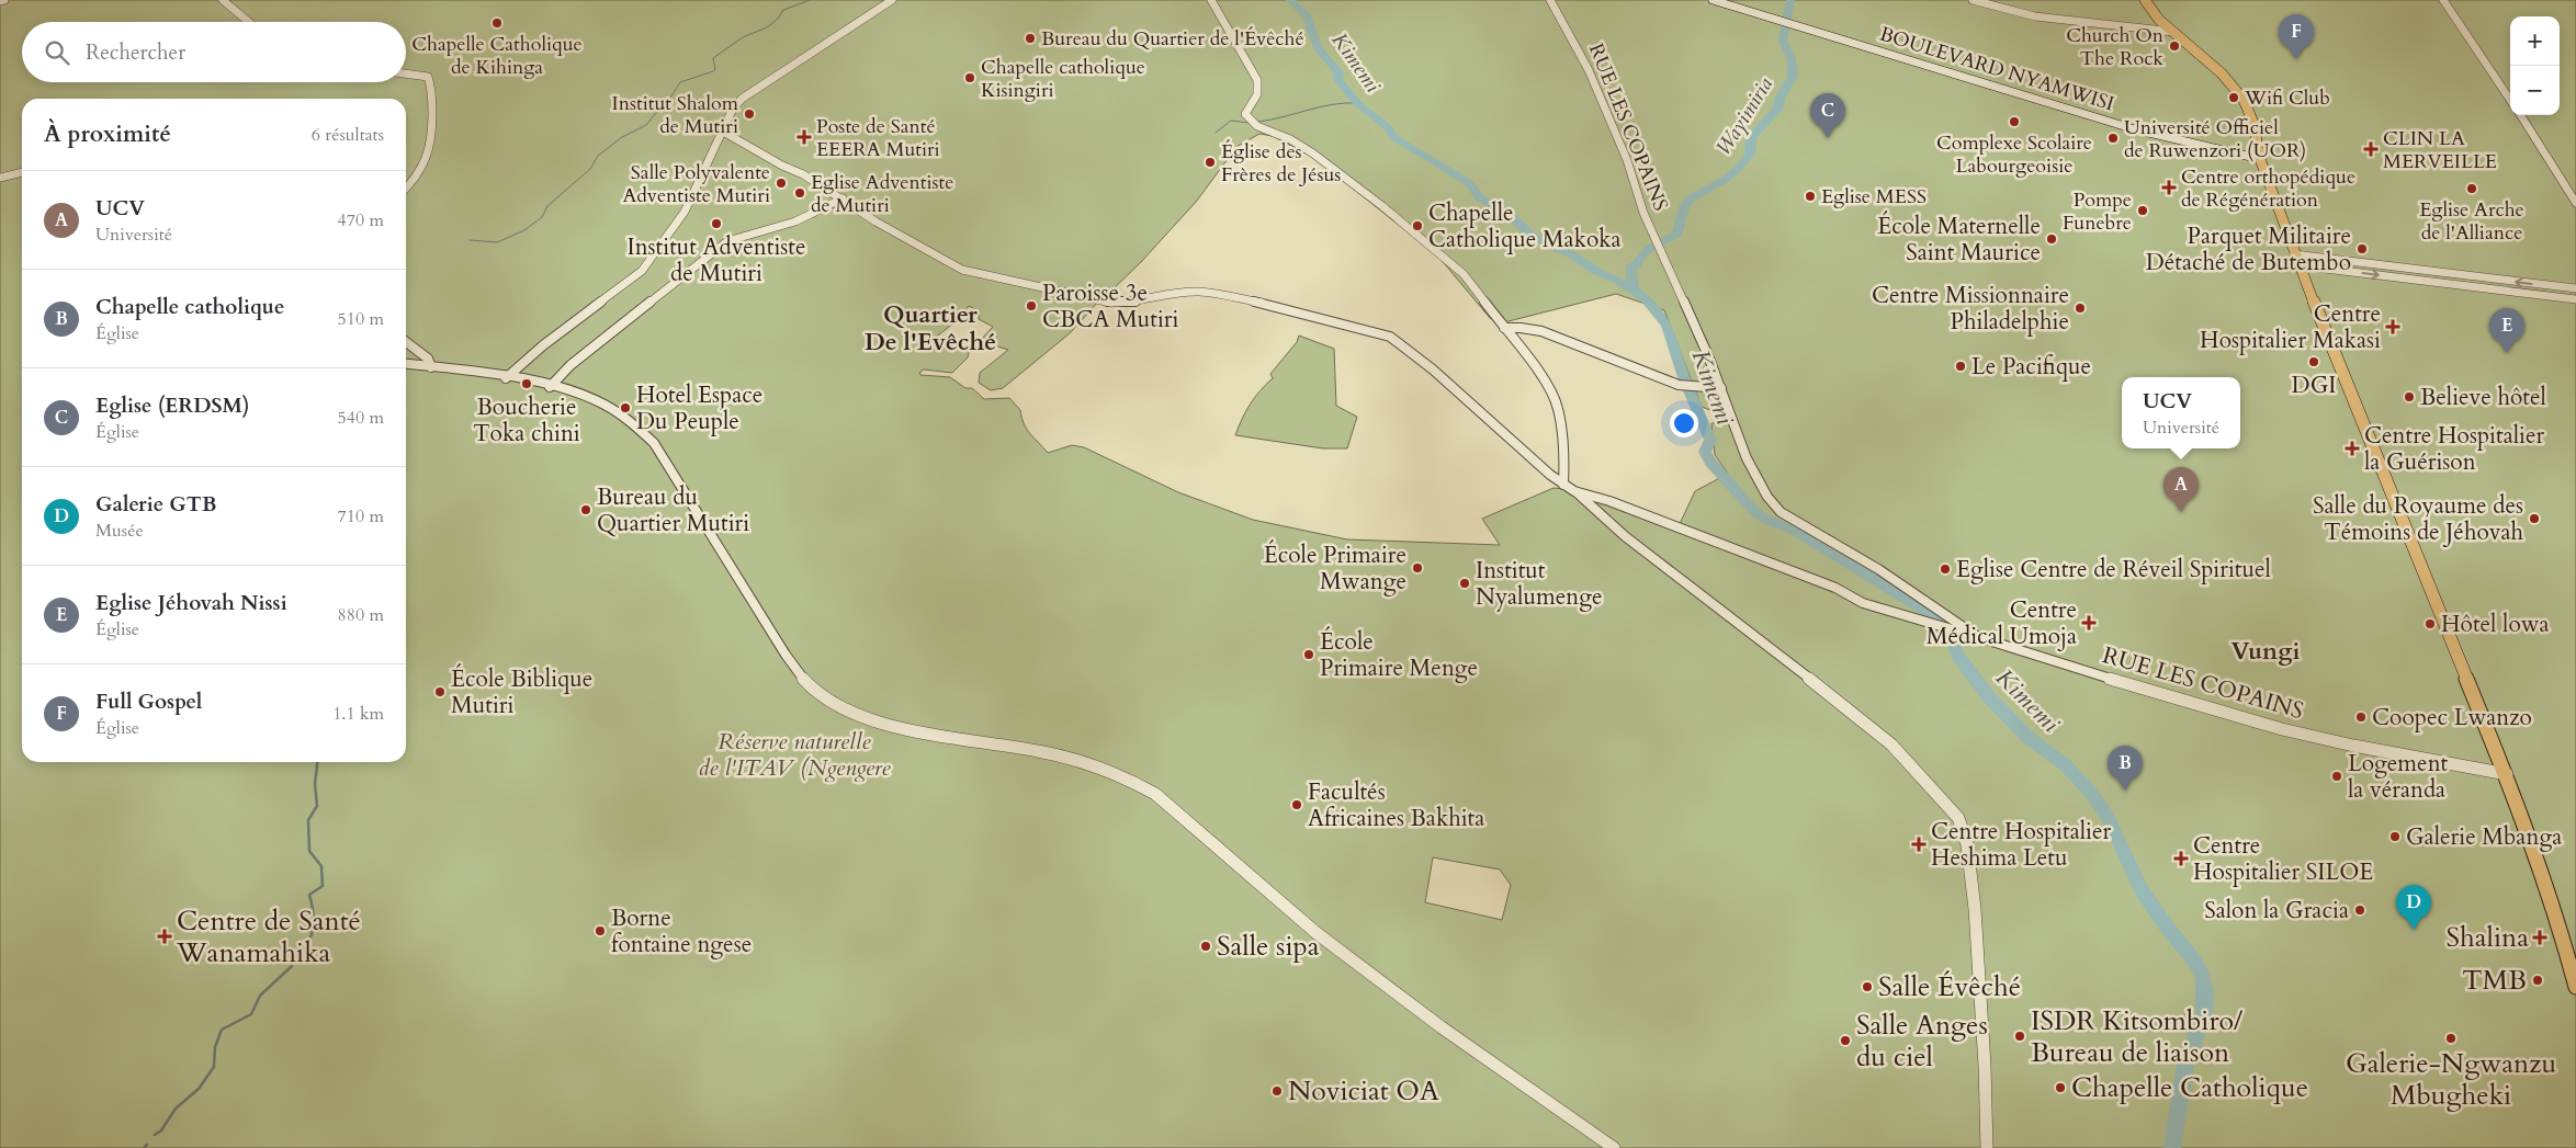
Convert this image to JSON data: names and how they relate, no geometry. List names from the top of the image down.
{
  "streets": {
    "street": ["BOULEVARD NYAMWISI", "RUE LES COPAINS"]
  },
  "districts": ["Quartier De l'Evêché", "Vungi"],
  "water": ["Kimemi", "Wayimiria"],
  "parks": ["Réserve naturelle de l'ITAV (Ngengere"],
  "places": {
    "other": [
      "Chapelle Catholique de Kihinga",
      "Bureau du Quartier de l'Évêché",
      "Church On The Rock",
      "Chapelle catholique Kisingiri",
      "Wifi Club",
      "Institut Shalom de Mutiri",
      "Complexe Scolaire Labourgeoisie",
      "Université Officiel de Ruwenzori (UOR)",
      "Église des Frères de Jésus",
      "Salle Polyvalente Adventiste Mutiri",
      "Eglise Arche de l'Alliance",
      "Eglise Adventiste de Mutiri",
      "Eglise MESS",
      "Pompe Funebre",
      "Institut Adventiste de Mutiri",
      "Chapelle Catholique Makoka",
      "École Maternelle Saint Maurice",
      "Parquet Militaire Détaché de Butembo",
      "Paroisse 3e CBCA Mutiri",
      "Centre Missionnaire Philadelphie",
      "DGI",
      "Le Pacifique",
      "Boucherie Toka chini",
      "Believe hôtel",
      "Hotel Espace Du Peuple",
      "Bureau du Quartier Mutiri",
      "Salle du Royaume des Témoins de Jéhovah",
      "École Primaire Mwange",
      "Eglise Centre de Réveil Spirituel",
      "Institut Nyalumenge",
      "Hôtel lowa",
      "École Primaire Menge",
      "École Biblique Mutiri",
      "Coopec Lwanzo",
      "Logement la véranda",
      "Facultés Africaines Bakhita",
      "Galerie Mbanga",
      "Salon la Gracia",
      "Borne fontaine ngese",
      "Salle sipa",
      "TMB",
      "Salle Évêché",
      "ISDR Kitsombiro/ Bureau de liaison",
      "Galerie-Ngwanzu Mbugheki",
      "Salle Anges du ciel",
      "Chapelle Catholique",
      "Noviciat OA"
    ],
    "health": [
      "Poste de Santé EEERA Mutiri",
      "CLIN LA MERVEILLE",
      "Centre orthopédique de Régénération",
      "Centre Hospitalier Makasi",
      "Centre Hospitalier la Guérison",
      "Centre Médical Umoja",
      "Centre Hospitalier Heshima Letu",
      "Centre Hospitalier SILOE",
      "Centre de Santé Wanamahika",
      "Shalina"
    ]
  },
  "page": {
    "pins": [
      "F",
      "C",
      "E",
      "A",
      "B",
      "D"
    ],
    "map_buttons": ["+", "−"],
    "search": "Rechercher",
    "heading": ["À proximité", "6 résultats"],
    "list": [
      {
        "mark": "A",
        "name": "UCV",
        "note": "Université",
        "value": "470 m"
      },
      {
        "mark": "B",
        "name": "Chapelle catholique",
        "note": "Église",
        "value": "510 m"
      },
      {
        "mark": "C",
        "name": "Eglise (ERDSM)",
        "note": "Église",
        "value": "540 m"
      },
      {
        "mark": "D",
        "name": "Galerie GTB",
        "note": "Musée",
        "value": "710 m"
      },
      {
        "mark": "E",
        "name": "Eglise Jéhovah Nissi",
        "note": "Église",
        "value": "880 m"
      },
      {
        "mark": "F",
        "name": "Full Gospel",
        "note": "Église",
        "value": "1.1 km"
      }
    ],
    "popup": ["UCV", "Université"]
  }
}
